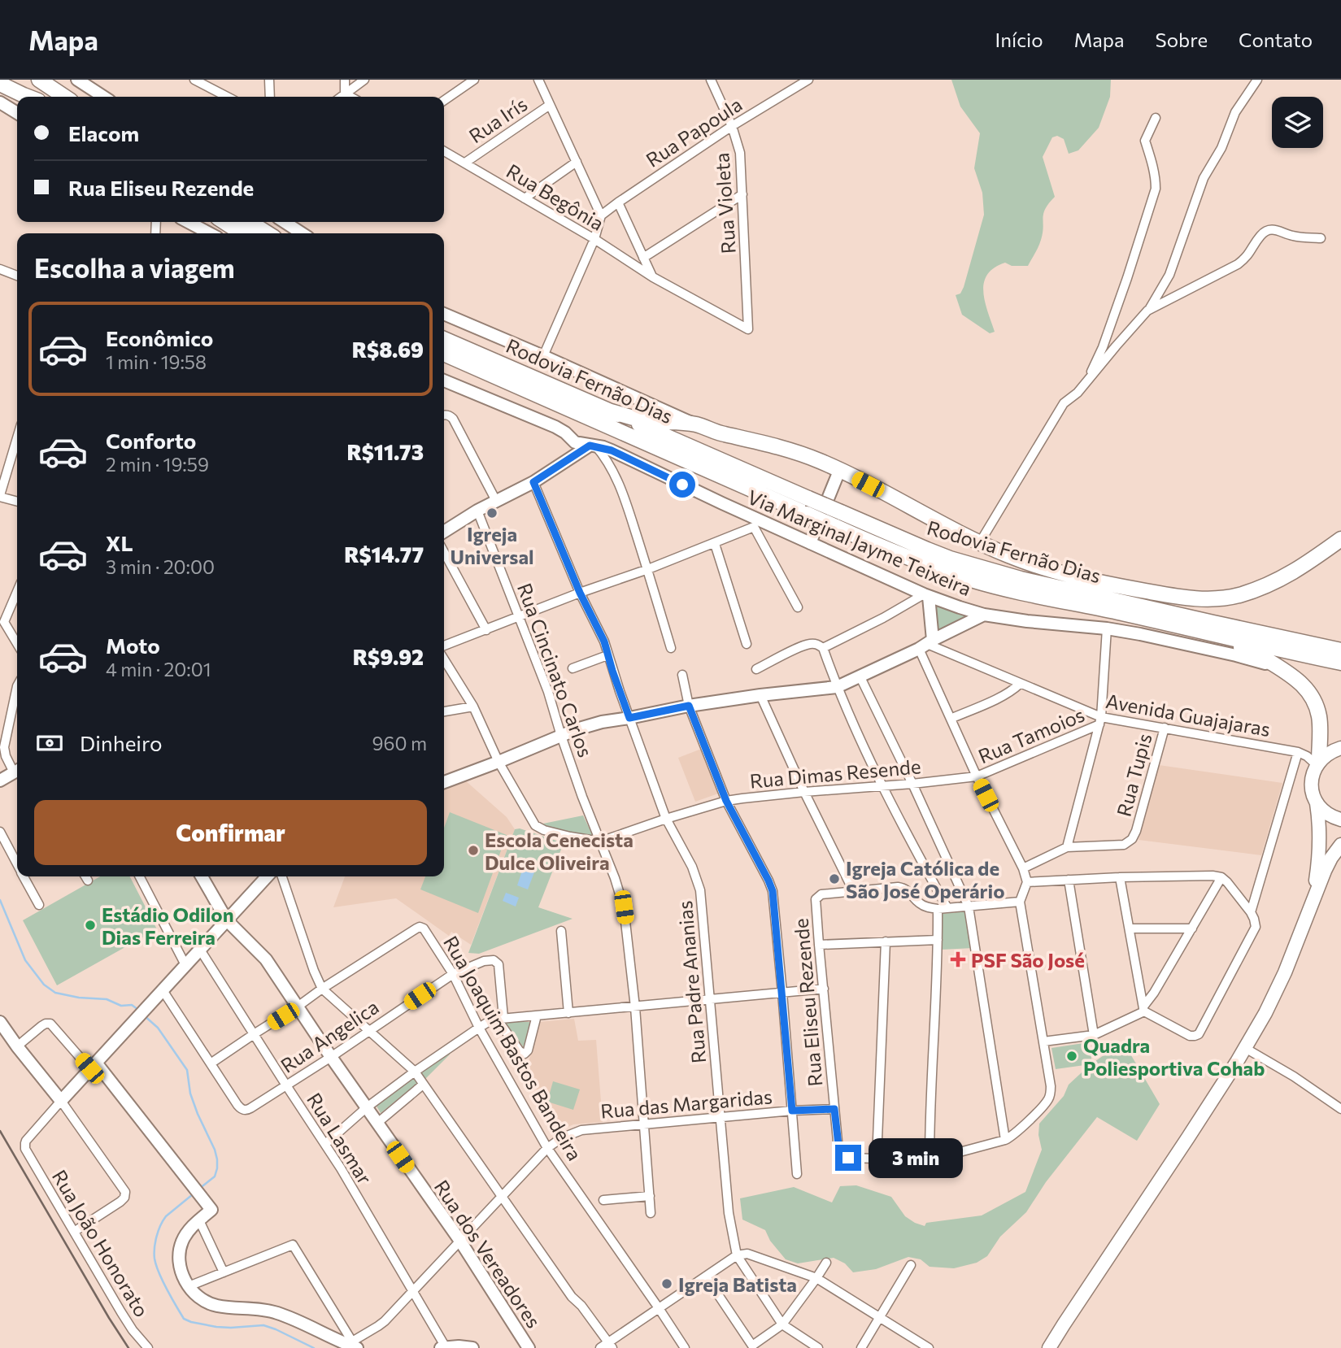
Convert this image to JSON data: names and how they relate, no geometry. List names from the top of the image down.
{
  "streets": {
    "highway": ["Rodovia Fernão Dias"],
    "street": [
      "Rua Irís",
      "Rua Papoula",
      "Rua Begônia",
      "Rua Violeta",
      "Via Marginal Jayme Teixeira",
      "Rua Cincinato Carlos",
      "Avenida Guajajaras",
      "Rua Tamoios",
      "Rua Dimas Resende",
      "Rua Tupis",
      "Rua Padre Ananias",
      "Rua Eliseu Rezende",
      "Rua Angelica",
      "Rua Joaquim Bastos Bandeira",
      "Rua das Margaridas",
      "Rua Lasmar",
      "Rua João Honorato",
      "Rua dos Vereadores"
    ]
  },
  "crossings": [
    ["Rua Irís", "Rua Begônia"],
    ["Rua Papoula", "Rua Violeta"],
    ["Rua Begônia", "Rua Violeta"],
    ["Rua Cincinato Carlos", "Rua Dimas Resende"],
    ["Rua Cincinato Carlos", "Rua das Margaridas"],
    ["Avenida Guajajaras", "Rua Tamoios"],
    ["Avenida Guajajaras", "Rua Tupis"],
    ["Rua Tamoios", "Rua Dimas Resende"],
    ["Rua Dimas Resende", "Rua Padre Ananias"],
    ["Rua Padre Ananias", "Rua das Margaridas"],
    ["Rua Eliseu Rezende", "Rua das Margaridas"],
    ["Rua Angelica", "Rua Joaquim Bastos Bandeira"],
    ["Rua Angelica", "Rua Lasmar"],
    ["Rua Angelica", "Rua dos Vereadores"],
    ["Rua Joaquim Bastos Bandeira", "Rua das Margaridas"],
    ["Rua das Margaridas", "Rua Lasmar"],
    ["Rua das Margaridas", "Rua dos Vereadores"]
  ],
  "places": {
    "other": [
      "Igreja Universal",
      "Escola Cenecista Dulce Oliveira",
      "Igreja Católica de São José Operário",
      "Estádio Odilon Dias Ferreira",
      "Quadra Poliesportiva Cohab",
      "Igreja Batista"
    ],
    "health": ["PSF São José"]
  },
  "page": {
    "header": "Mapa",
    "nav": [
      "Início",
      "Mapa",
      "Sobre",
      "Contato"
    ],
    "banner": ["Elacom", "Rua Eliseu Rezende"],
    "heading": "Escolha a viagem",
    "list": [
      {
        "name": "Econômico",
        "note": "1 min · 19:58",
        "value": "R$8.69"
      },
      {
        "name": "Conforto",
        "note": "2 min · 19:59",
        "value": "R$11.73"
      },
      {
        "name": "XL",
        "note": "3 min · 20:00",
        "value": "R$14.77"
      },
      {
        "name": "Moto",
        "note": "4 min · 20:01",
        "value": "R$9.92"
      }
    ],
    "pay": ["Dinheiro", "960 m"],
    "buttons": "Confirmar",
    "bubble": "3 min"
  }
}
